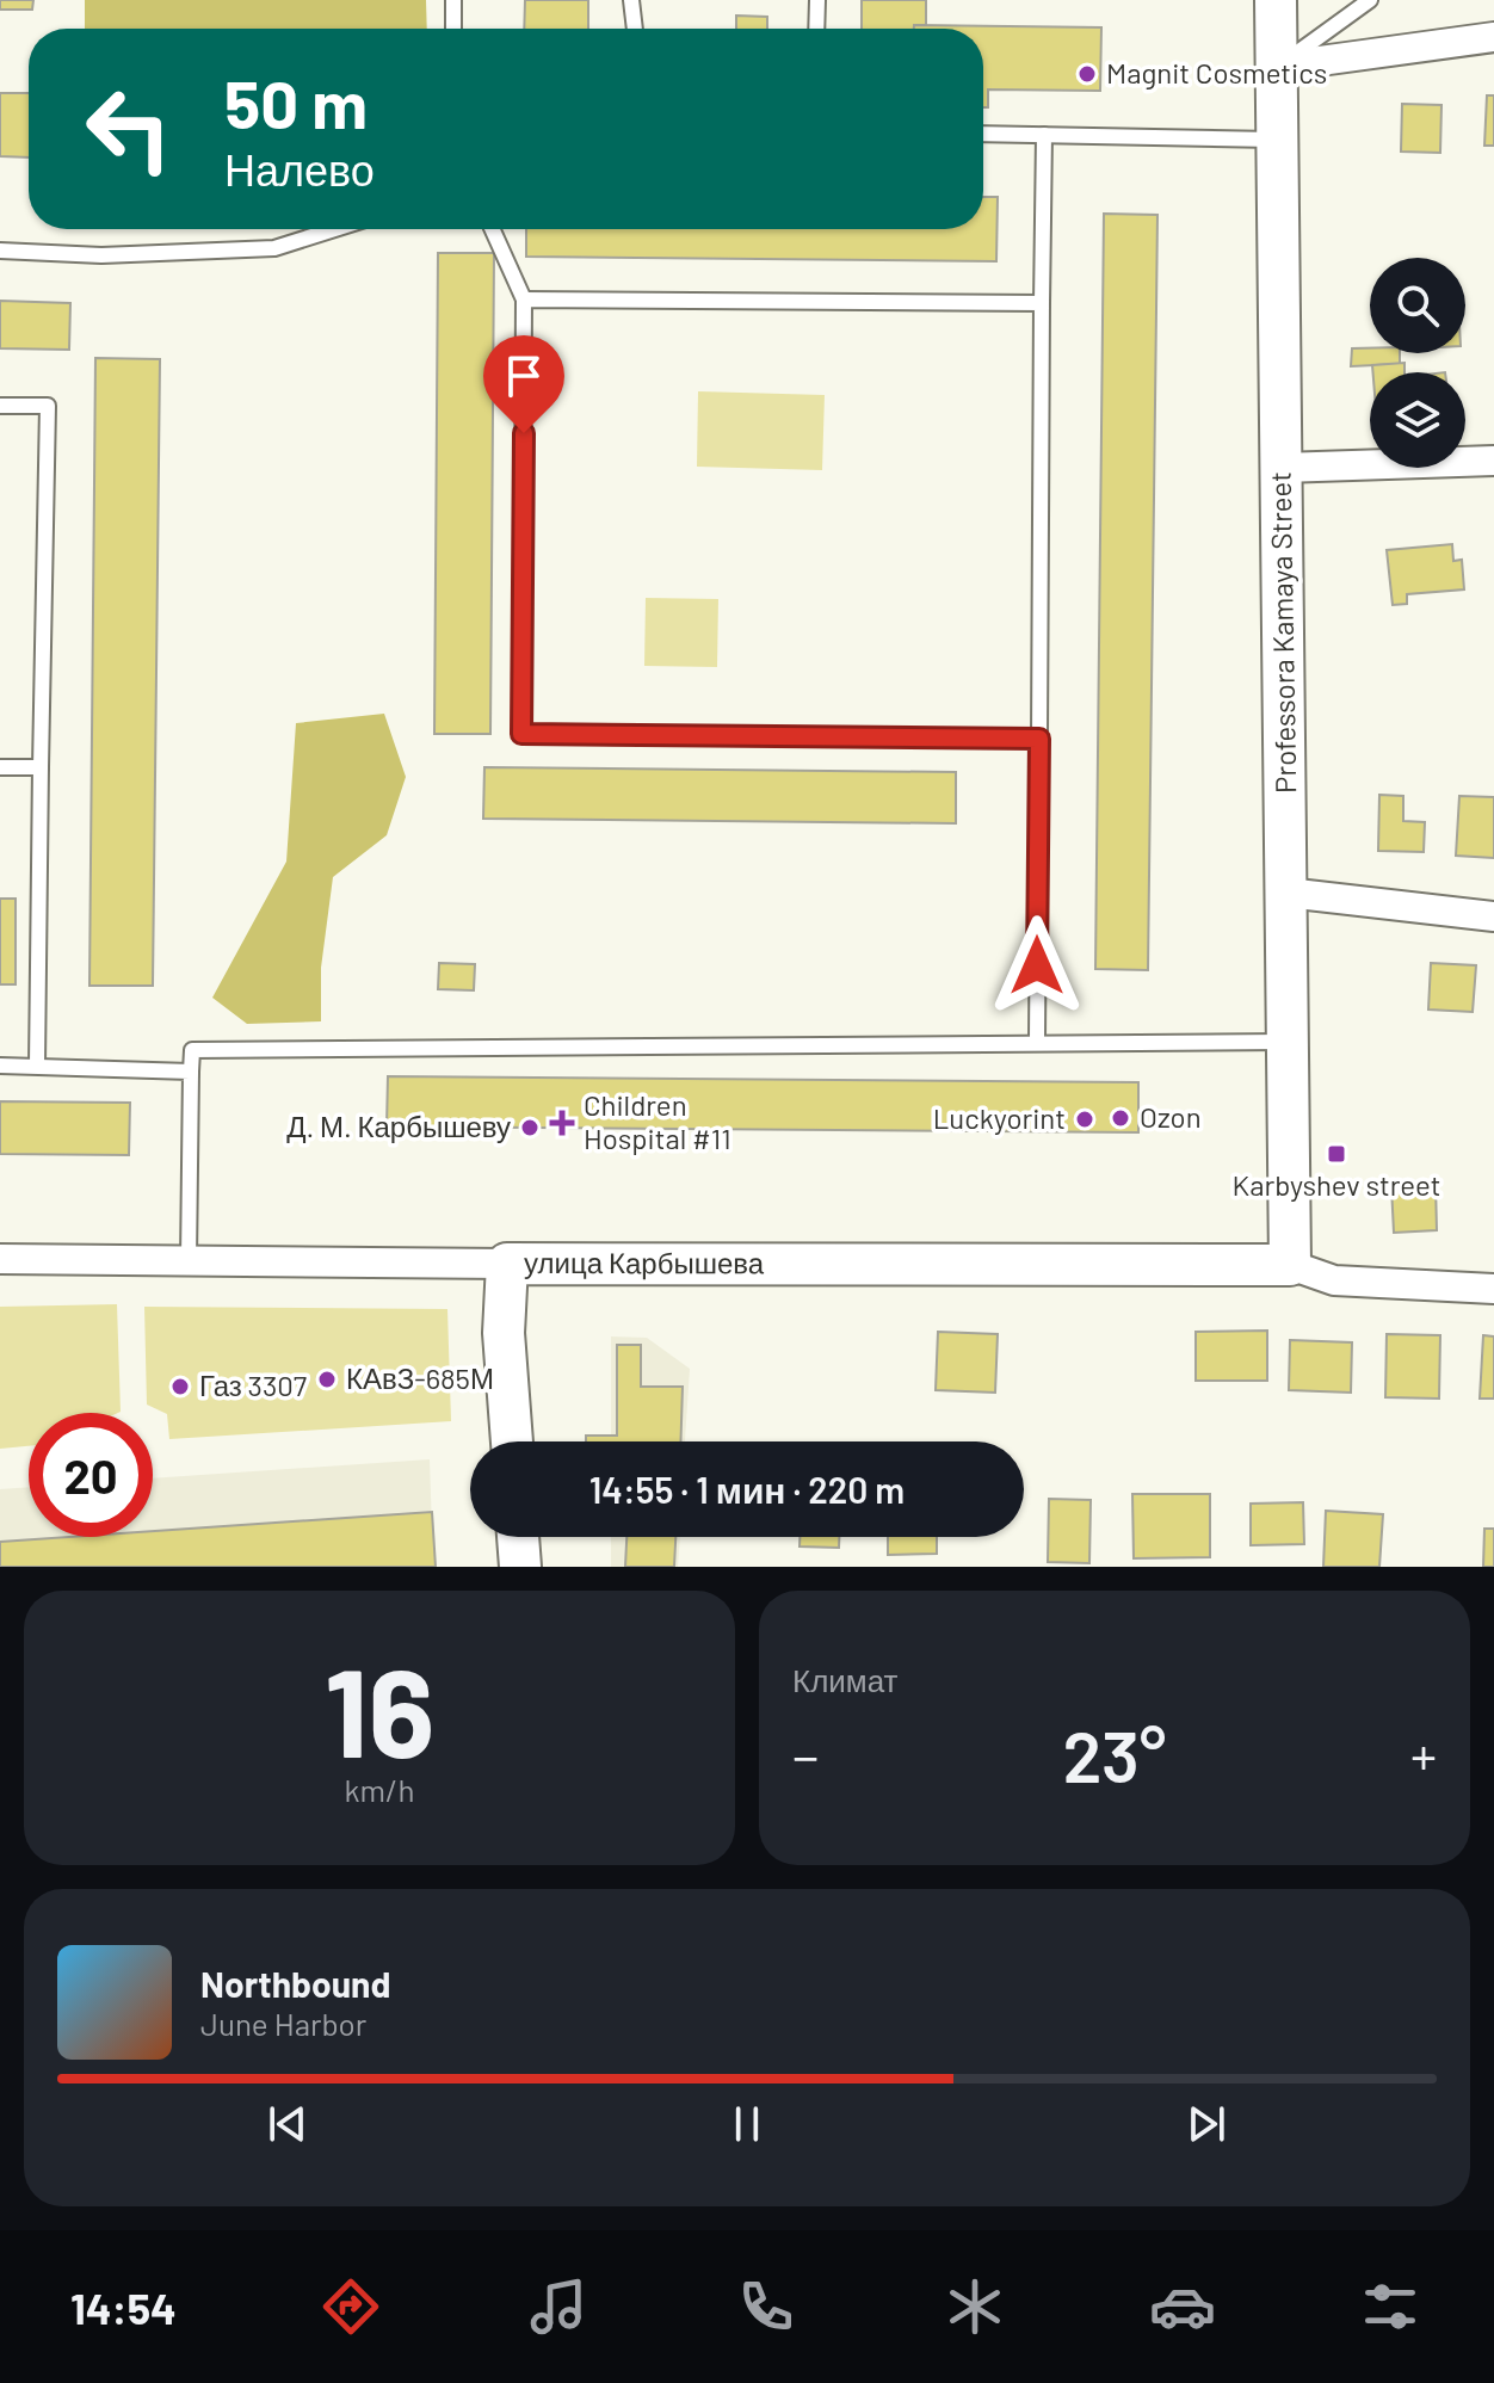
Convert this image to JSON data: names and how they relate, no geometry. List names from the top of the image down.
{
  "streets": {
    "street": ["Professora Kamaya Street", "улица Карбышева"]
  },
  "crossings": [
    ["Professora Kamaya Street", "улица Карбышева"]
  ],
  "places": {
    "other": [
      "Magnit Cosmetics",
      "Ozon",
      "Luckyorint",
      "Д. М. Карбышеву",
      "КАвЗ-685М",
      "Газ 3307"
    ],
    "health": ["Children Hospital #11"],
    "transit": ["Karbyshev street"]
  },
  "page": {
    "turn": ["50 m", "Налево"],
    "limit": "20",
    "trip": "14:55 · 1 мин · 220 m",
    "tile": [
      ["16", "km/h"],
      "Климат"
    ],
    "heat": ["−", "23°", "+"],
    "song": ["Northbound", "June Harbor"],
    "tabs": "14:54"
  }
}
